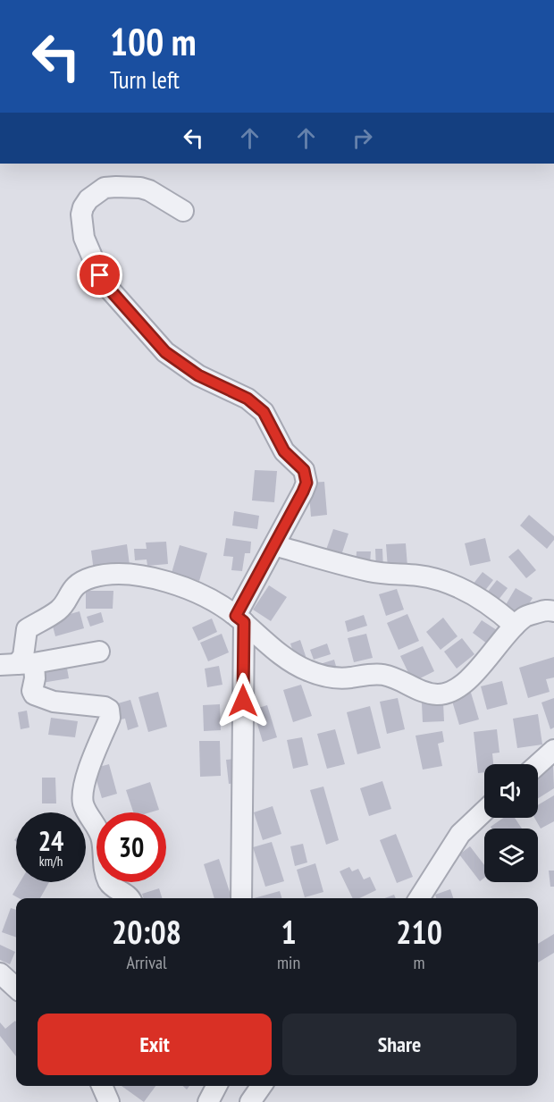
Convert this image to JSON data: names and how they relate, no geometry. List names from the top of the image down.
{
  "page": {
    "turn": ["100 m", "Turn left"],
    "speed": "24 km/h",
    "limit": "30",
    "eta": [
      "20:08",
      "Arrival",
      "1",
      "min",
      "210",
      "m"
    ],
    "buttons": ["Exit", "Share"]
  }
}
